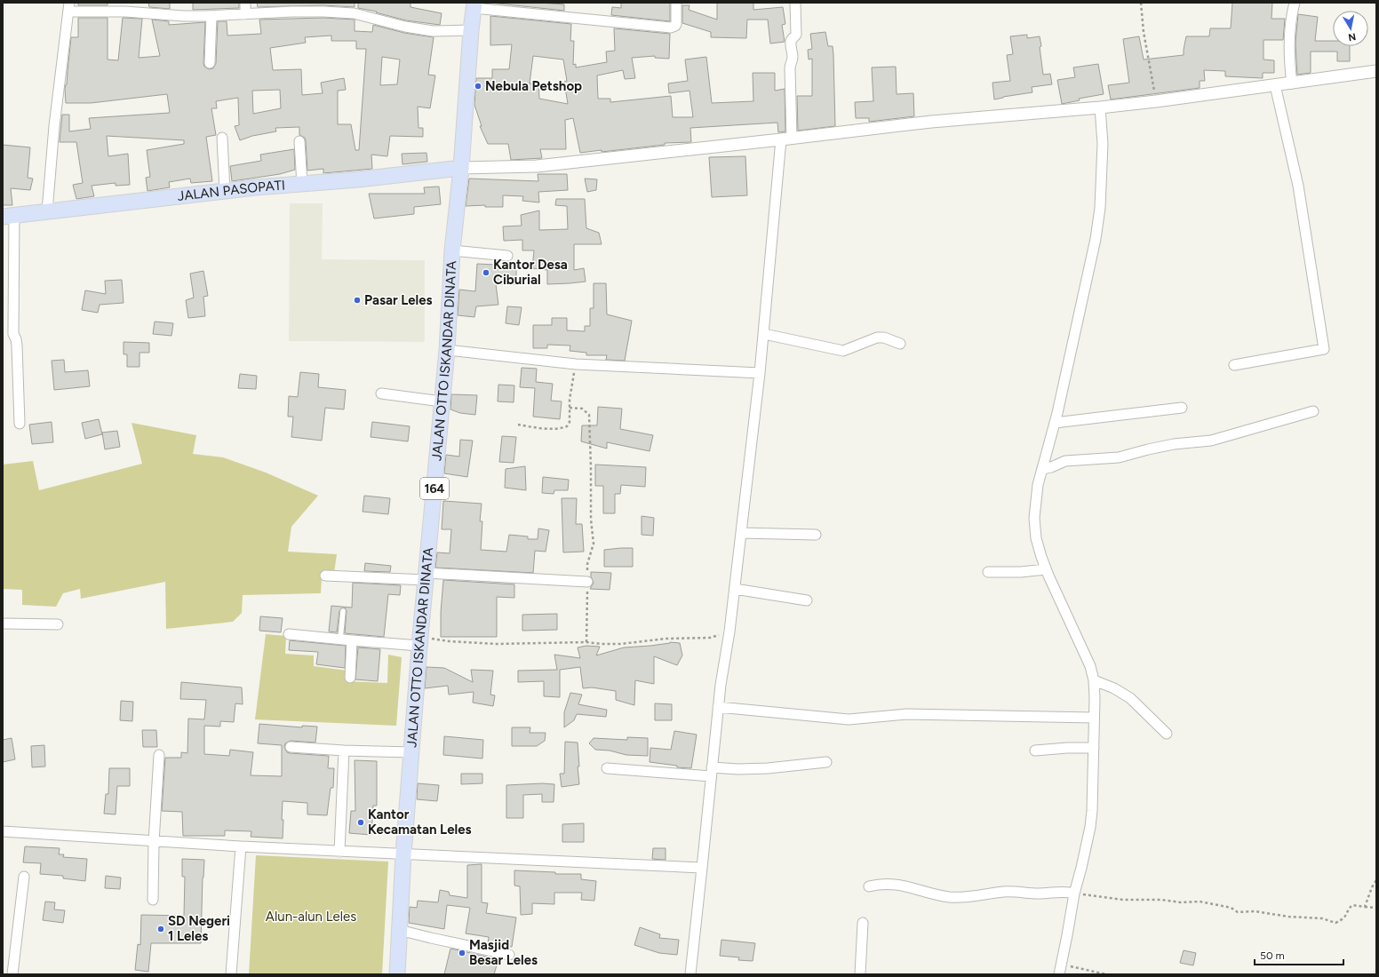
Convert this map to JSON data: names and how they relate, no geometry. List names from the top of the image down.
{
  "streets": {
    "main road": ["JALAN PASOPATI", "JALAN OTTO ISKANDAR DINATA", "164"]
  },
  "crossings": [
    ["JALAN PASOPATI", "JALAN OTTO ISKANDAR DINATA"]
  ],
  "parks": ["Alun-alun Leles"],
  "places": [
    "Nebula Petshop",
    "Kantor Desa Ciburial",
    "Pasar Leles",
    "Kantor Kecamatan Leles",
    "SD Negeri 1 Leles",
    "Masjid Besar Leles"
  ],
  "scale_bar": "50 m",
  "north": "bottom"
}
